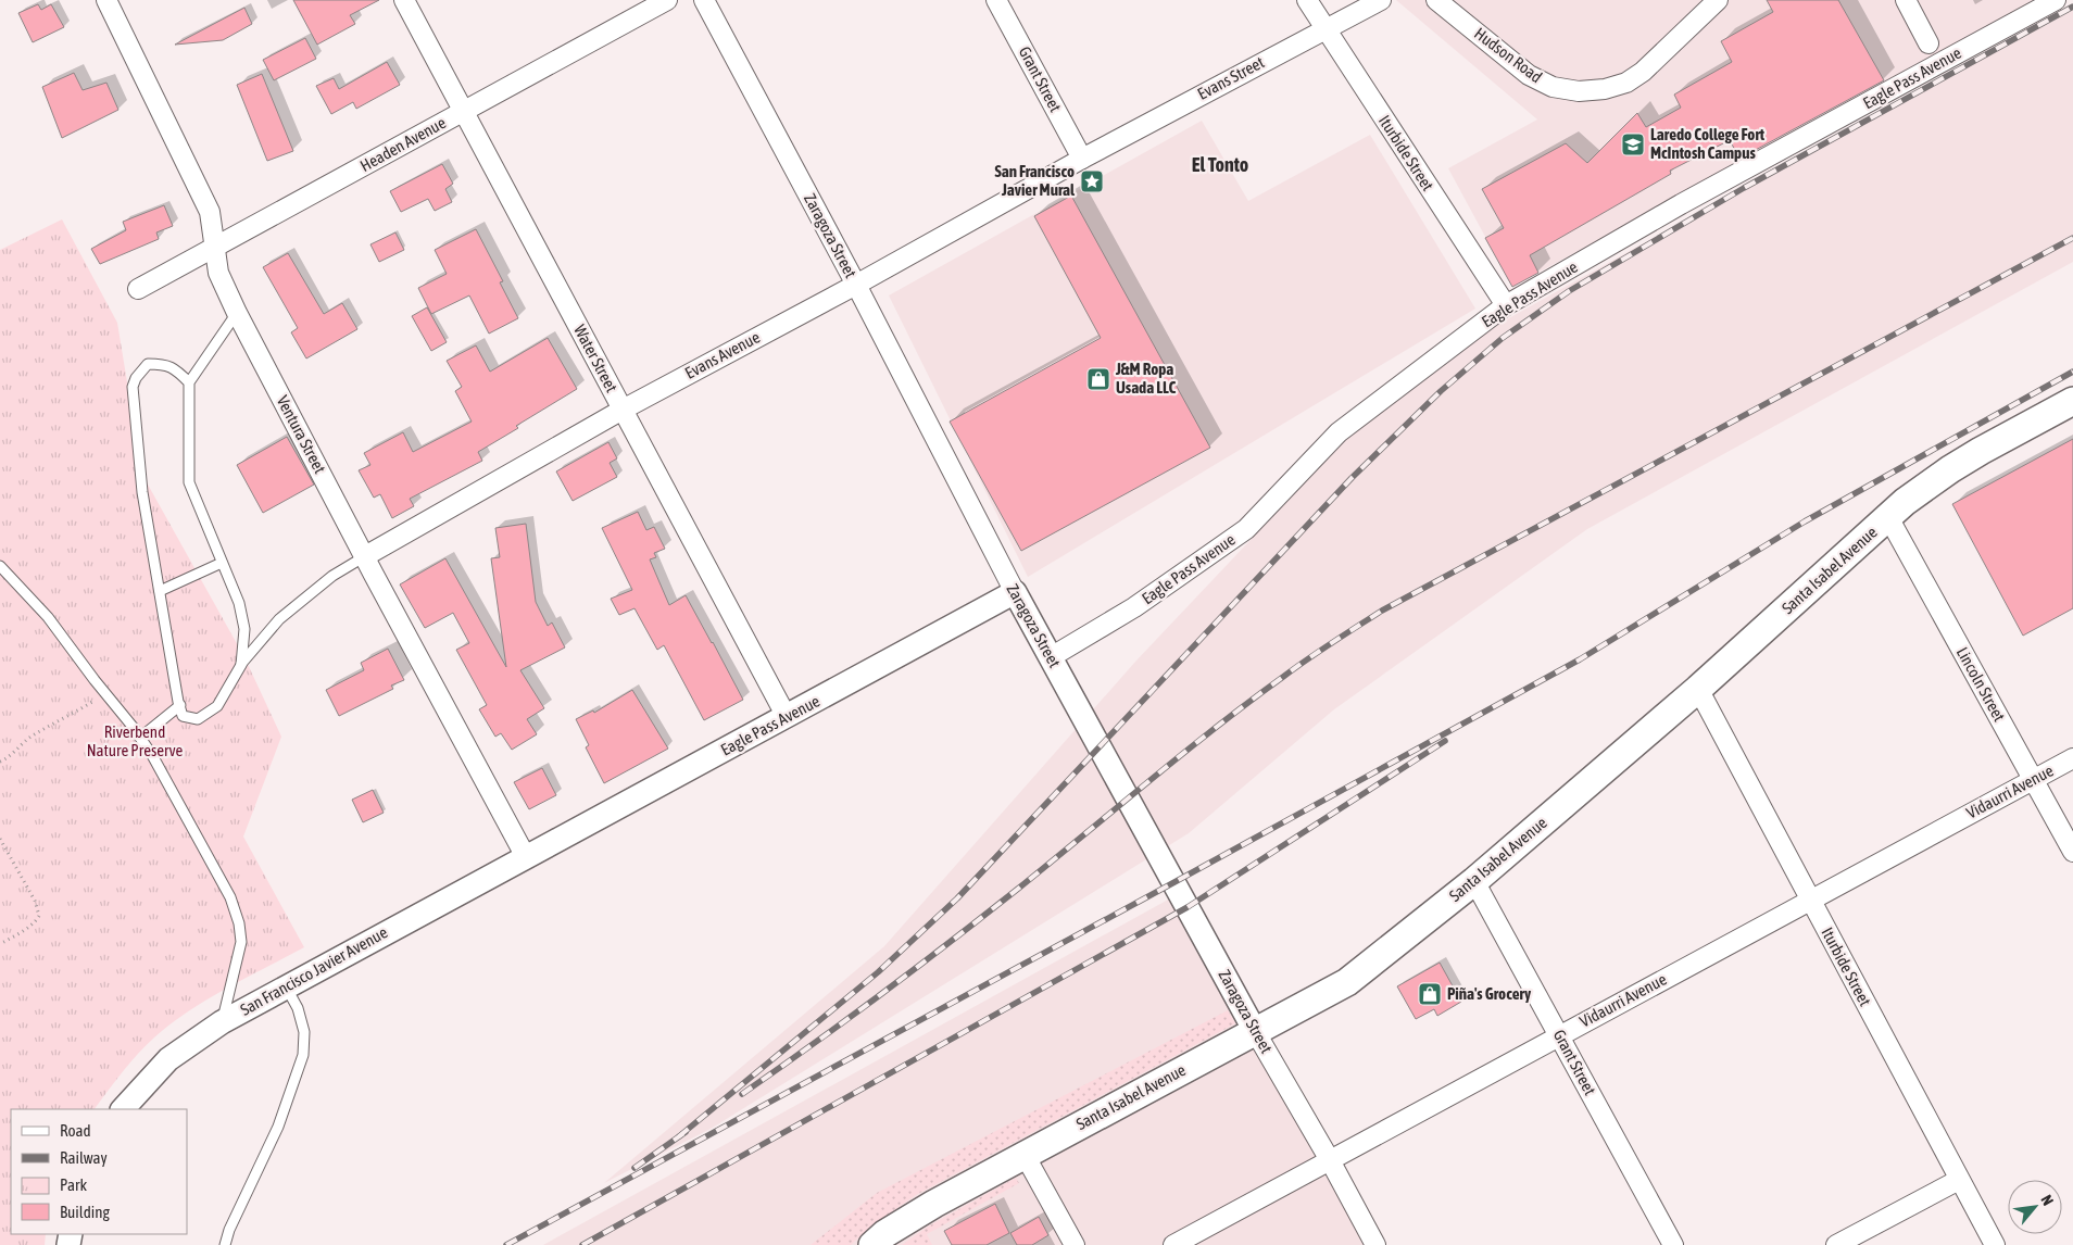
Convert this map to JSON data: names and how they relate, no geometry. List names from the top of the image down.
{
  "streets": {
    "main road": ["Santa Isabel Avenue"],
    "street": [
      "Hudson Road",
      "Evans Street",
      "Eagle Pass Avenue",
      "Grant Street",
      "Headen Avenue",
      "Iturbide Street",
      "Zaragoza Street",
      "Evans Avenue",
      "Water Street",
      "Ventura Street",
      "Lincoln Street",
      "Vidaurri Avenue",
      "San Francisco Javier Avenue"
    ]
  },
  "crossings": [
    ["Evans Street", "Grant Street"],
    ["Evans Street", "Iturbide Street"],
    ["Evans Street", "Evans Avenue"],
    ["Eagle Pass Avenue", "Iturbide Street"],
    ["Eagle Pass Avenue", "Zaragoza Street"],
    ["Eagle Pass Avenue", "Water Street"],
    ["Eagle Pass Avenue", "Ventura Street"],
    ["Eagle Pass Avenue", "San Francisco Javier Avenue"],
    ["Grant Street", "Evans Avenue"],
    ["Grant Street", "Santa Isabel Avenue"],
    ["Grant Street", "Vidaurri Avenue"],
    ["Headen Avenue", "Water Street"],
    ["Headen Avenue", "Ventura Street"],
    ["Iturbide Street", "Santa Isabel Avenue"],
    ["Iturbide Street", "Vidaurri Avenue"],
    ["Zaragoza Street", "Evans Avenue"],
    ["Zaragoza Street", "Santa Isabel Avenue"],
    ["Zaragoza Street", "Vidaurri Avenue"],
    ["Evans Avenue", "Water Street"],
    ["Evans Avenue", "Ventura Street"],
    ["Ventura Street", "San Francisco Javier Avenue"],
    ["Santa Isabel Avenue", "Lincoln Street"],
    ["Lincoln Street", "Vidaurri Avenue"]
  ],
  "districts": ["El Tonto"],
  "parks": ["Riverbend Nature Preserve"],
  "places": {
    "school or university": ["Laredo College Fort McIntosh Campus"],
    "place": ["San Francisco Javier Mural"],
    "shop": ["J&M Ropa Usada LLC", "Piña's Grocery"]
  },
  "legend": [
    "Road",
    "Railway",
    "Park",
    "Building"
  ],
  "north": "top right"
}
